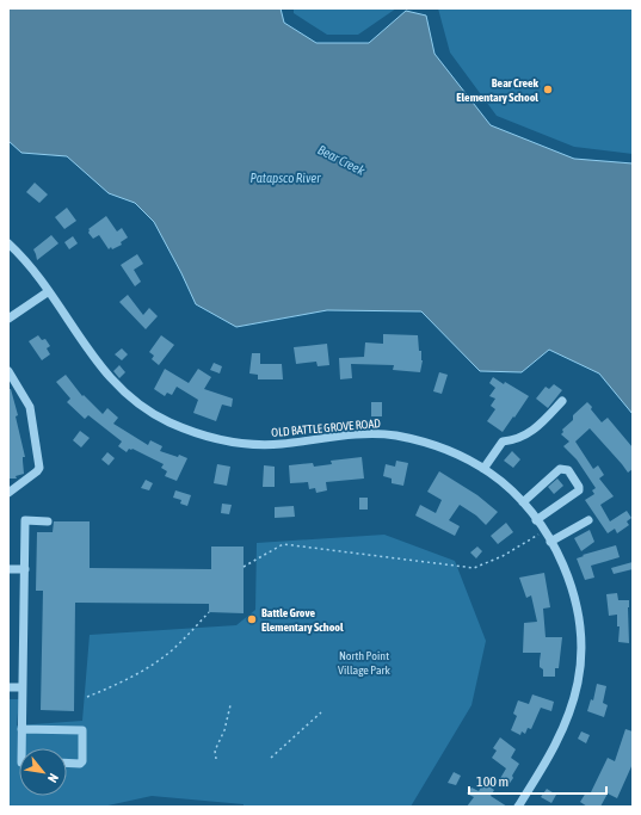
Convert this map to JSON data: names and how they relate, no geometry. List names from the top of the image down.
{
  "streets": {
    "street": ["OLD BATTLE GROVE ROAD"]
  },
  "water": ["Bear Creek", "Patapsco River"],
  "parks": ["North Point Village Park"],
  "places": ["Bear Creek Elementary School", "Battle Grove Elementary School"],
  "scale_bar": "100 m",
  "north": "bottom right"
}
